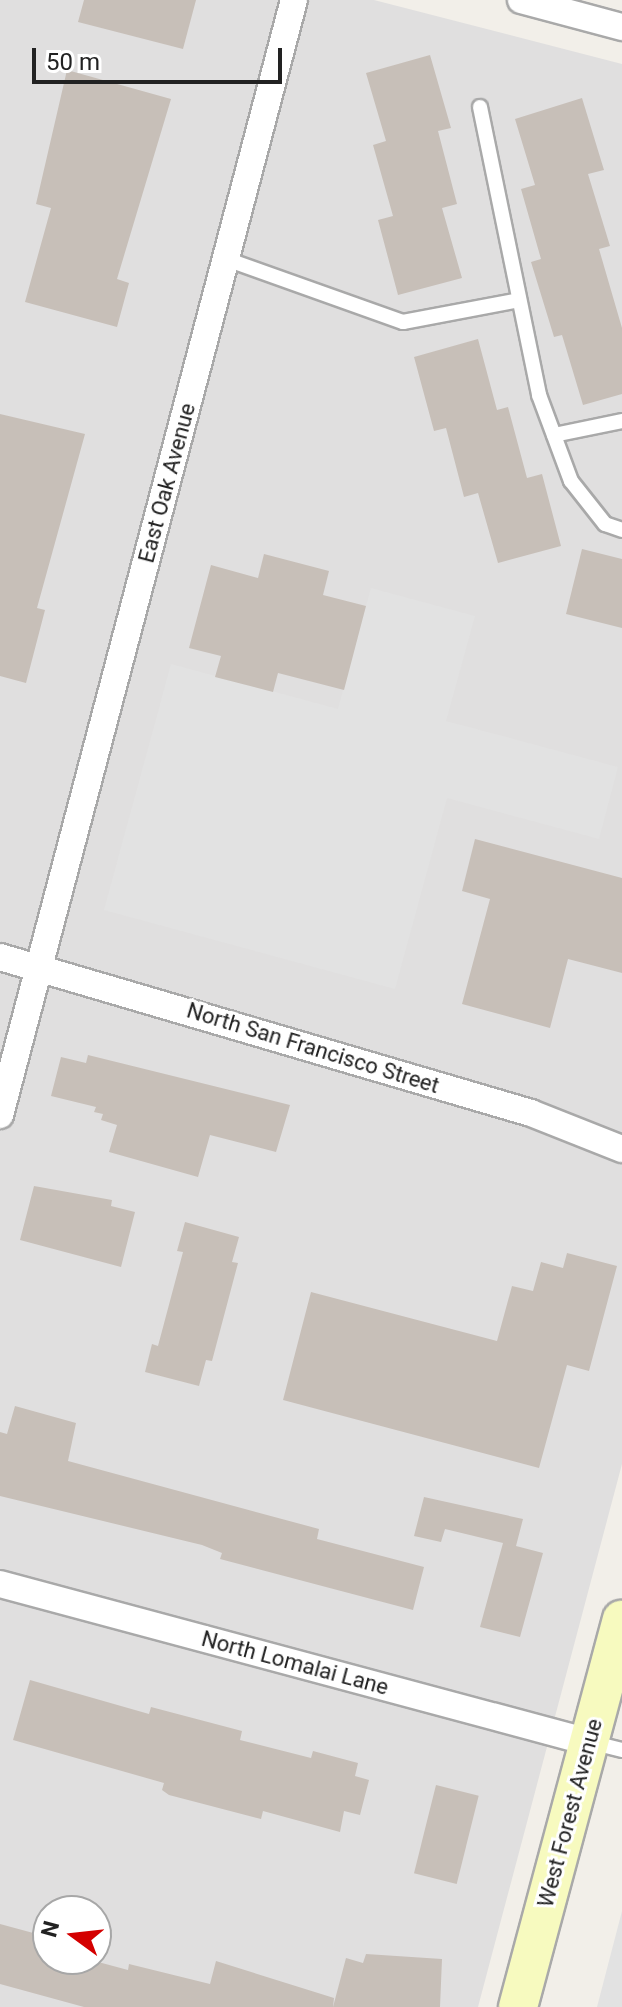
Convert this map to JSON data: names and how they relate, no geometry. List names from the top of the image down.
{
  "streets": {
    "main road": ["West Forest Avenue"],
    "street": ["East Oak Avenue", "North San Francisco Street", "North Lomalai Lane"]
  },
  "crossings": [
    ["East Oak Avenue", "North San Francisco Street"],
    ["North Lomalai Lane", "West Forest Avenue"]
  ],
  "scale_bar": "50 m",
  "north": "left"
}
